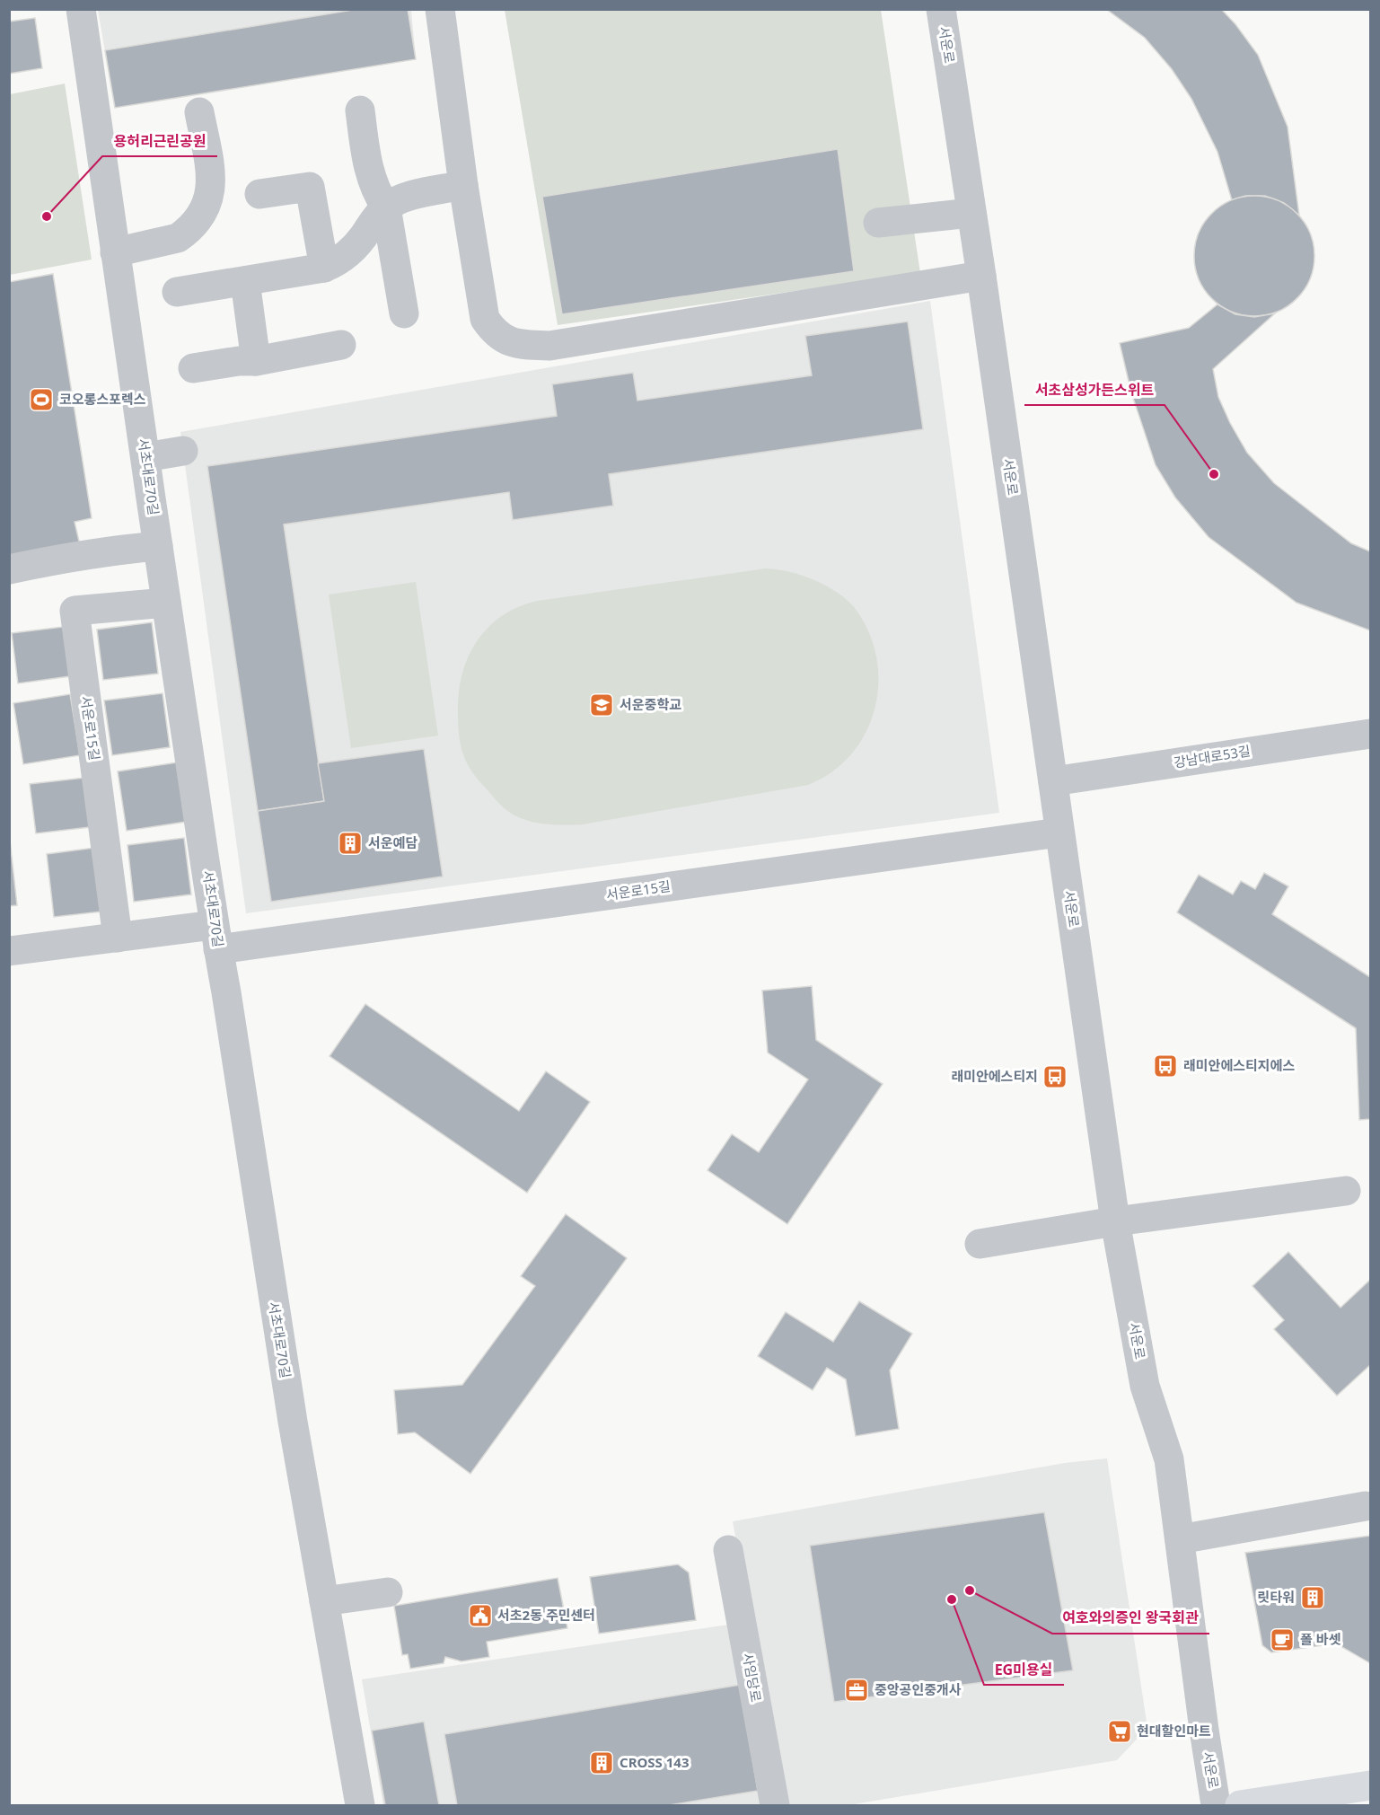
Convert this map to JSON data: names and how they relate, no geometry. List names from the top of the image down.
{
  "streets": {
    "street": [
      "서운로",
      "서초대로70길",
      "서운로15길",
      "강남대로53길",
      "사임당로"
    ]
  },
  "crossings": [
    ["서운로", "서운로15길"],
    ["서운로", "강남대로53길"],
    ["서초대로70길", "서운로15길"]
  ],
  "places": {
    "other": [
      "용허리근린공원",
      "서초삼성가든스위트",
      "여호와의증인 왕국회관",
      "EG미용실"
    ],
    "sports": ["코오롱스포렉스"],
    "school or university": ["서운중학교"],
    "building": ["서운예담", "릿타워", "CROSS 143"],
    "bus stop": ["래미안에스티지에스", "래미안에스티지"],
    "public building": ["서초2동 주민센터"],
    "cafe": ["폴 바셋"],
    "office": ["중앙공인중개사"],
    "supermarket": ["현대할인마트"]
  }
}
